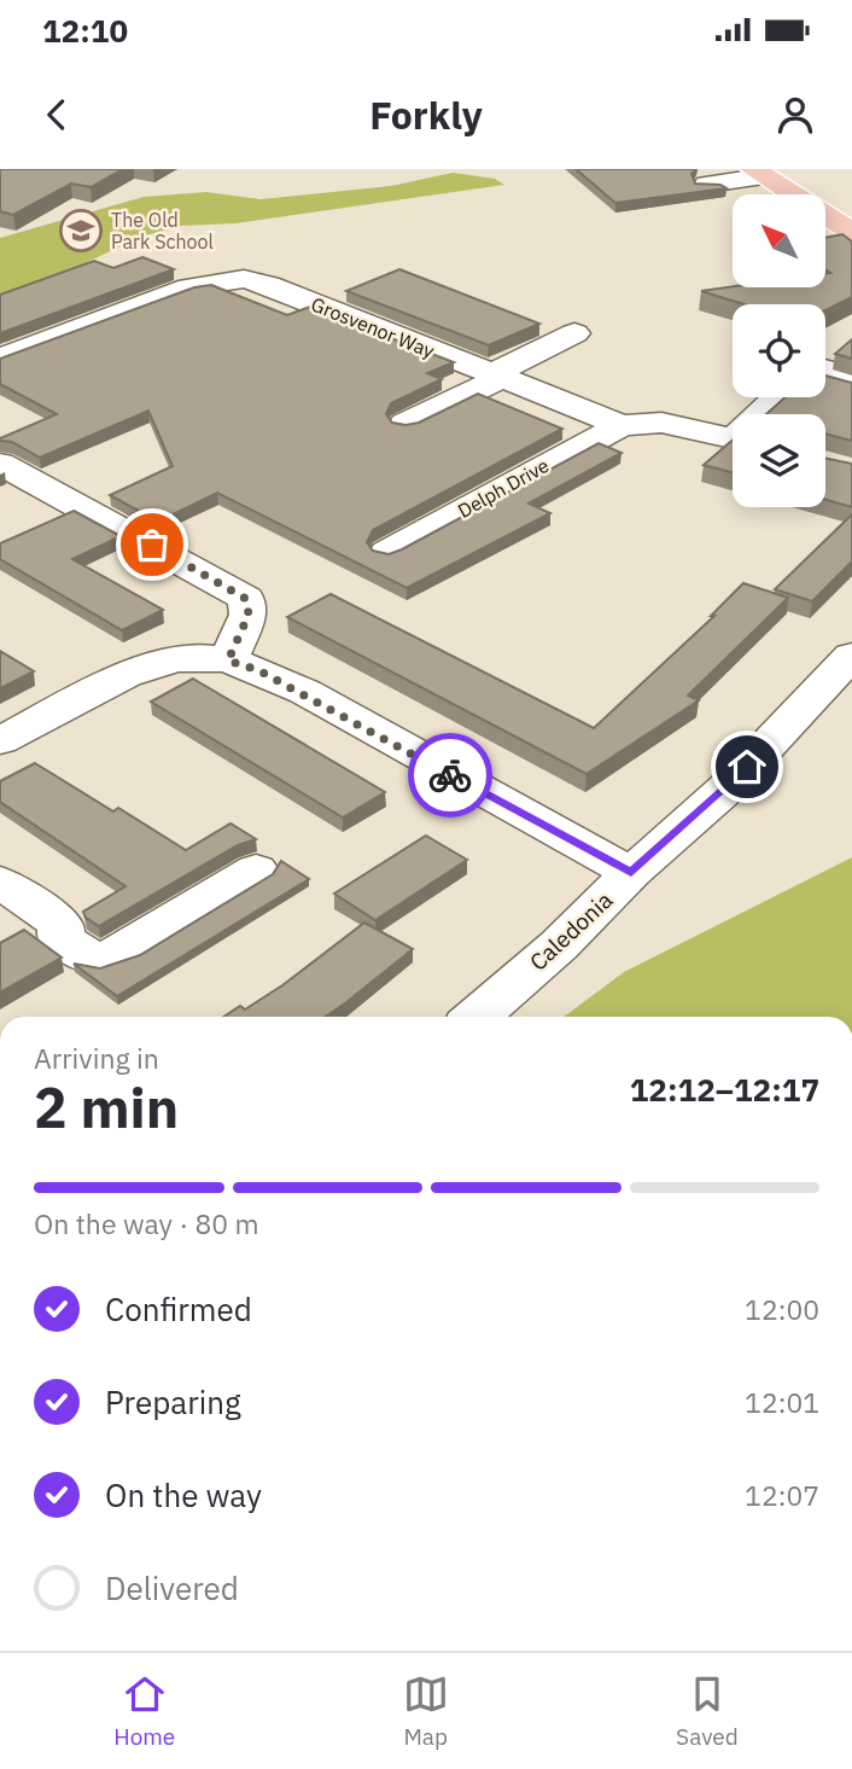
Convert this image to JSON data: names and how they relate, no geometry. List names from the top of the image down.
{
  "streets": {
    "street": ["Grosvenor Way", "Delph Drive", "Caledonia"]
  },
  "crossings": [
    ["Grosvenor Way", "Delph Drive"]
  ],
  "places": {
    "school or university": ["The Old Park School"]
  },
  "north": "top left",
  "page": {
    "status": "12:10",
    "header": "Forkly",
    "heading": ["2 min", "Arriving in", "12:12–12:17"],
    "bar": "On the way · 80 m",
    "list": [
      ["Confirmed", "12:00"],
      ["Preparing", "12:01"],
      ["On the way", "12:07"],
      "Delivered"
    ],
    "tabs": ["Home", "Map", "Saved"]
  }
}
